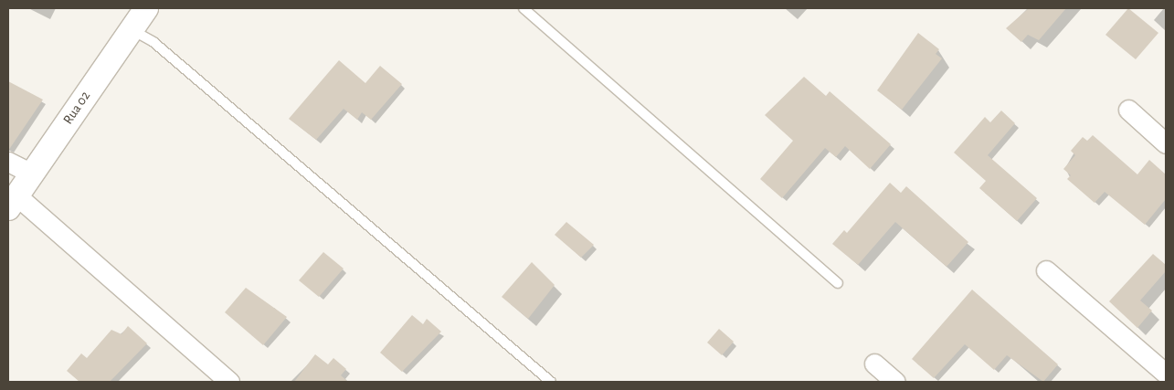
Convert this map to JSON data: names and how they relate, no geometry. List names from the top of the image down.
{
  "streets": {
    "street": ["Rua 02"]
  }
}
